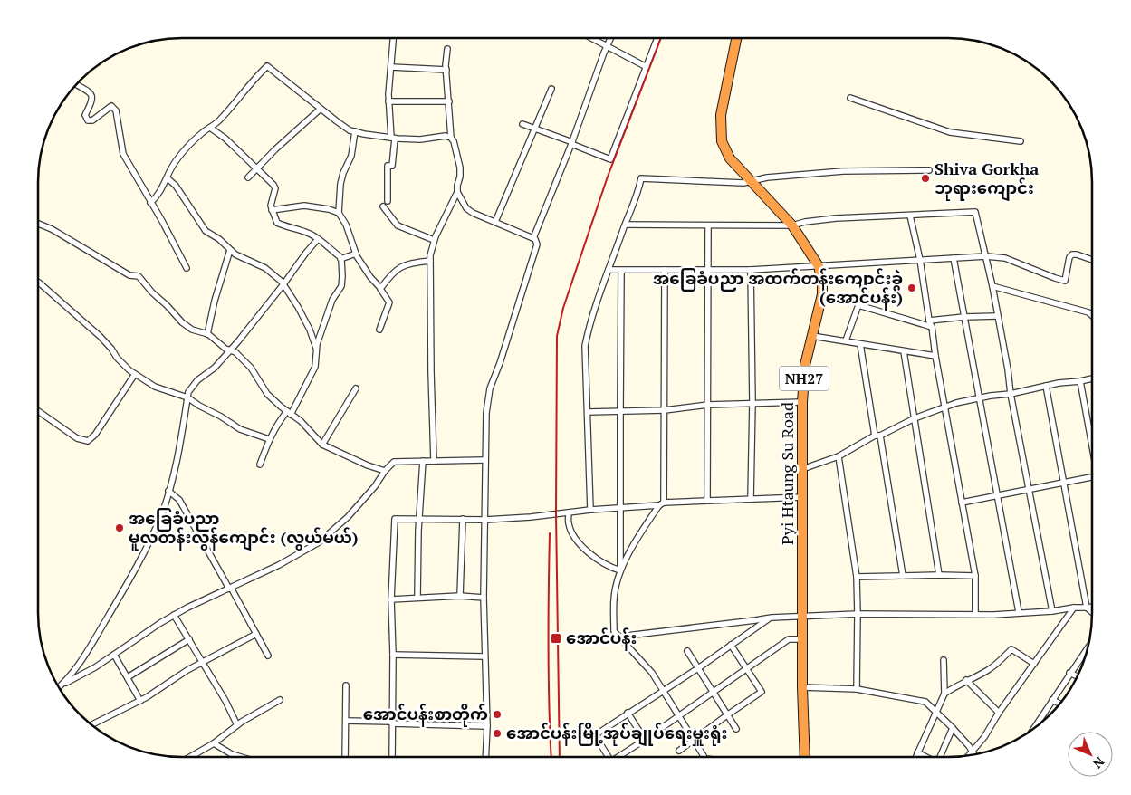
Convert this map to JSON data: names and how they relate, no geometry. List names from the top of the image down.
{
  "streets": {
    "highway": ["NH27", "Pyi Htaung Su Road"]
  },
  "places": {
    "other": [
      "Shiva Gorkha ဘုရားကျောင်း",
      "အခြေခံပညာ အထက်တန်းကျောင်းခွဲ (အောင်ပန်း)",
      "အခြေခံပညာ မူလတန်းလွန်ကျောင်း (လွယ်မယ်)",
      "အောင်ပန်းစာတိုက်",
      "အောင်ပန်းမြို့အုပ်ချုပ်ရေးမှူးရုံး"
    ],
    "transit": ["အောင်ပန်း"]
  },
  "north": "bottom right"
}
